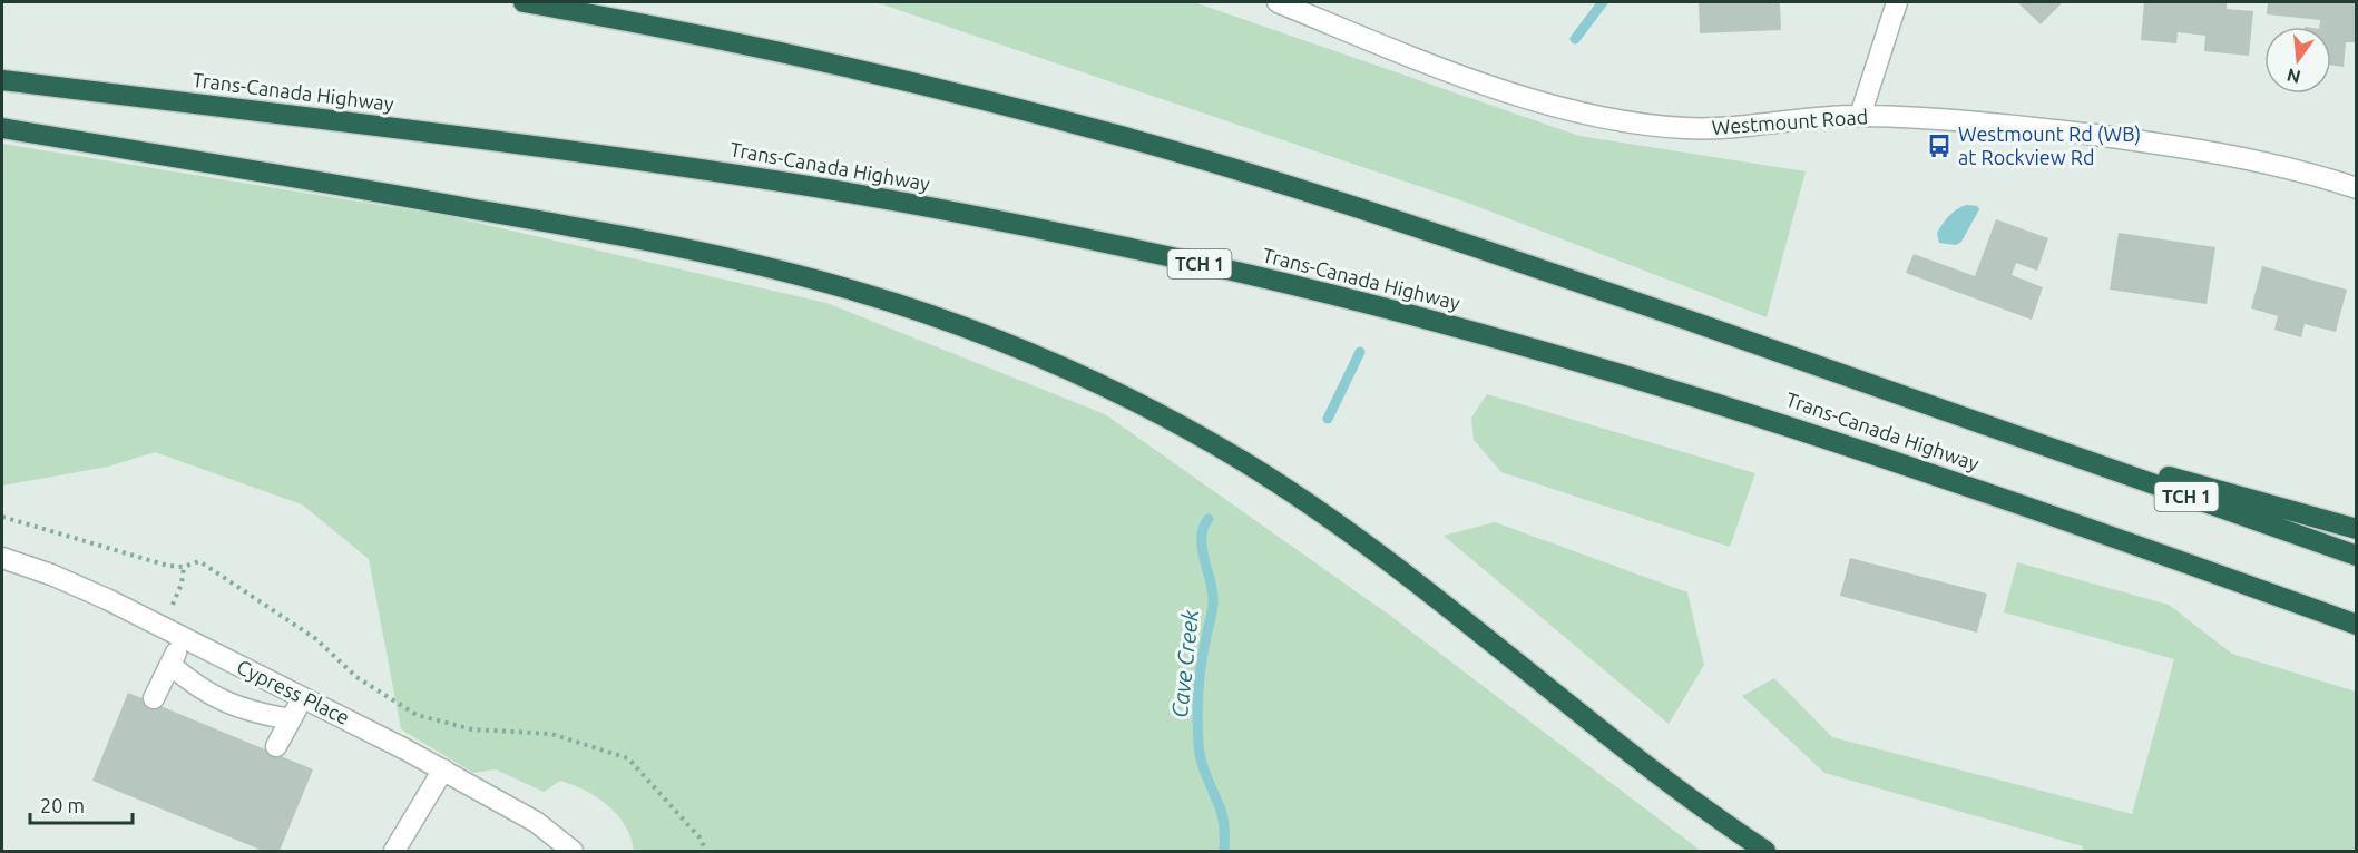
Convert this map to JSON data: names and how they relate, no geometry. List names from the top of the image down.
{
  "streets": {
    "highway": ["Trans-Canada Highway", "TCH 1"],
    "street": ["Westmount Road", "Cypress Place"]
  },
  "water": ["Cave Creek"],
  "places": {
    "bus stop": ["Westmount Rd (WB) at Rockview Rd"]
  },
  "scale_bar": "20 m",
  "north": "bottom"
}
